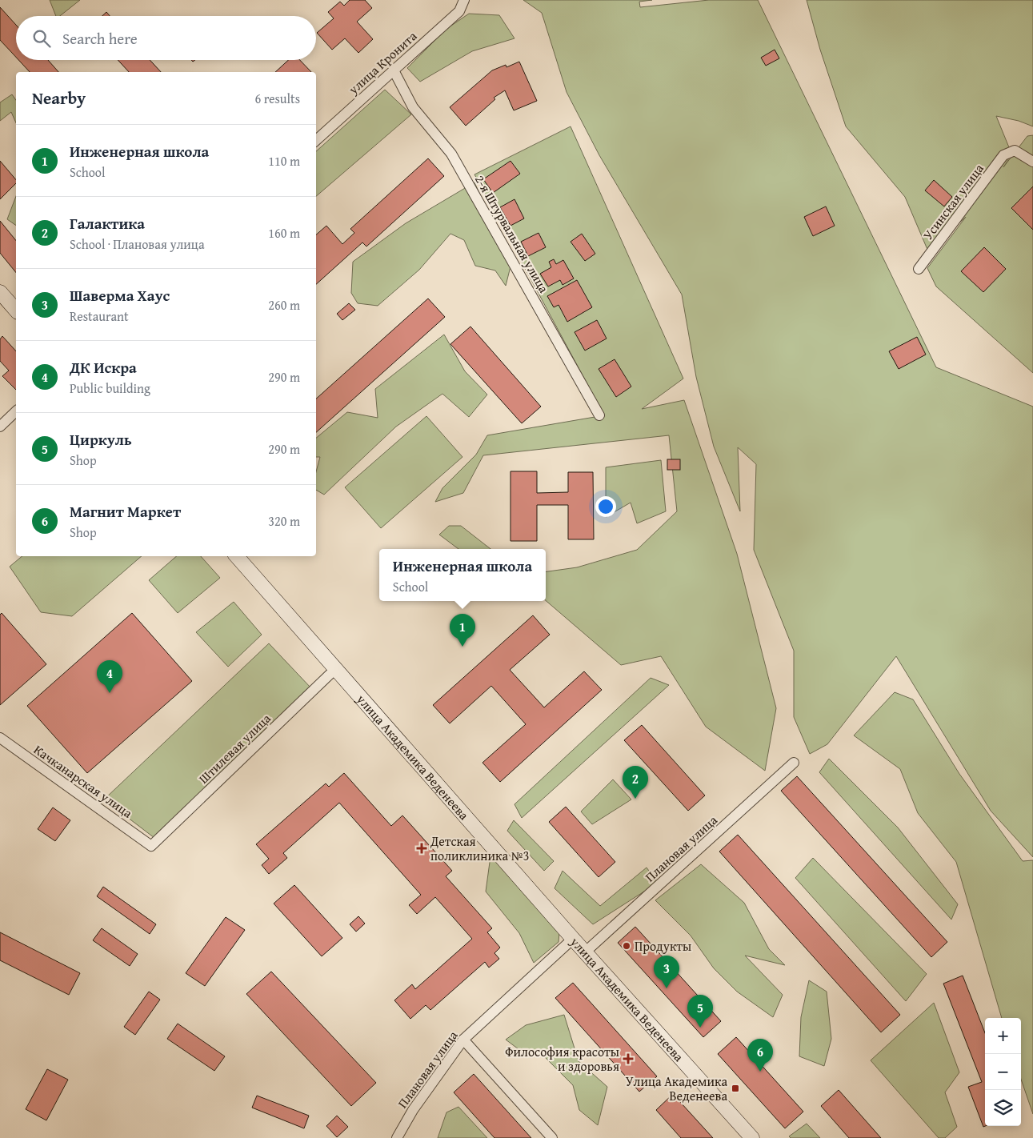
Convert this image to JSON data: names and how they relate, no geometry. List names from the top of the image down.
{
  "streets": {
    "street": [
      "улица Кронита",
      "Усинская улица",
      "2-я Штурвальная улица",
      "Штилевая улица",
      "улица Академика Веденеева",
      "Качканарская улица",
      "Плановая улица"
    ]
  },
  "crossings": [
    ["улица Кронита", "2-я Штурвальная улица"],
    ["Штилевая улица", "улица Академика Веденеева"],
    ["Штилевая улица", "Качканарская улица"],
    ["улица Академика Веденеева", "Плановая улица"]
  ],
  "places": {
    "health": ["Детская поликлиника №3", "Философия красоты и здоровья"],
    "other": ["Продукты"],
    "transit": ["Улица Академика Веденеева"]
  },
  "page": {
    "search": "Search here",
    "heading": ["Nearby", "6 results"],
    "list": [
      {
        "mark": "1",
        "name": "Инженерная школа",
        "note": "School",
        "value": "110 m"
      },
      {
        "mark": "2",
        "name": "Галактика",
        "note": "School · Плановая улица",
        "value": "160 m"
      },
      {
        "mark": "3",
        "name": "Шаверма Хаус",
        "note": "Restaurant",
        "value": "260 m"
      },
      {
        "mark": "4",
        "name": "ДК Искра",
        "note": "Public building",
        "value": "290 m"
      },
      {
        "mark": "5",
        "name": "Циркуль",
        "note": "Shop",
        "value": "290 m"
      },
      {
        "mark": "6",
        "name": "Магнит Маркет",
        "note": "Shop",
        "value": "320 m"
      }
    ],
    "popup": ["Инженерная школа", "School"],
    "pins": [
      "1",
      "4",
      "2",
      "3",
      "5",
      "6"
    ],
    "map_buttons": ["+", "−"]
  }
}
